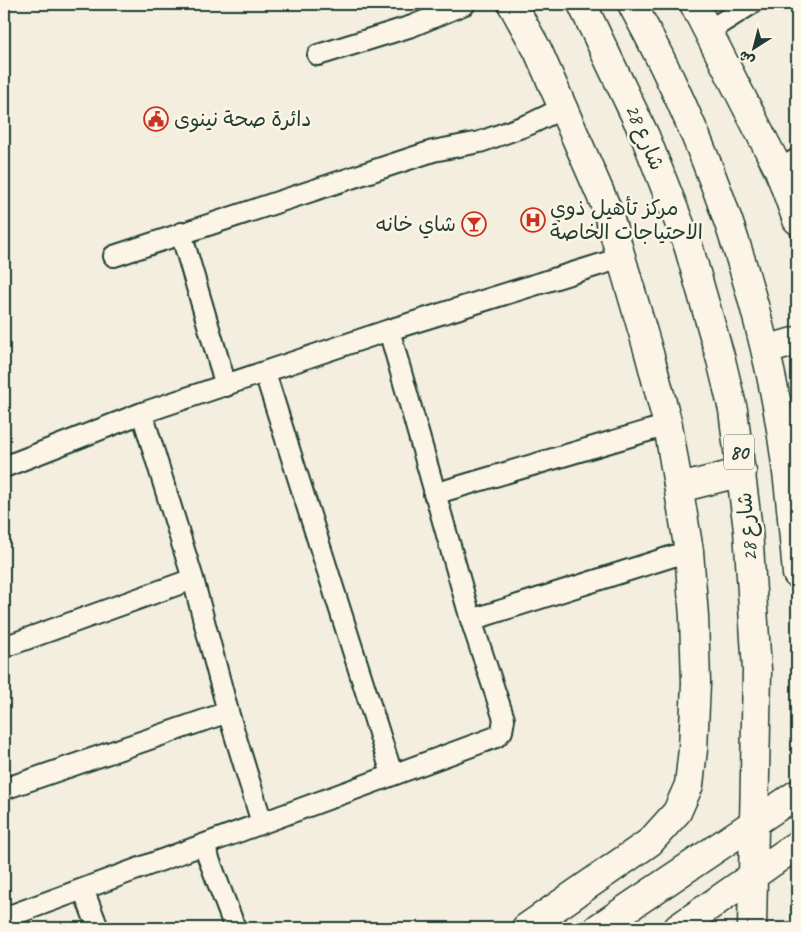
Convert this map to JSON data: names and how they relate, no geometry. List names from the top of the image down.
{
  "streets": {
    "main road": ["شارع 28", "80"]
  },
  "places": {
    "public building": ["دائرة صحة نينوى"],
    "hospital": ["مركز تأهيل ذوي الاحتياجات الخاصة"],
    "bar": ["شاي خانه"]
  },
  "north": "bottom left"
}
